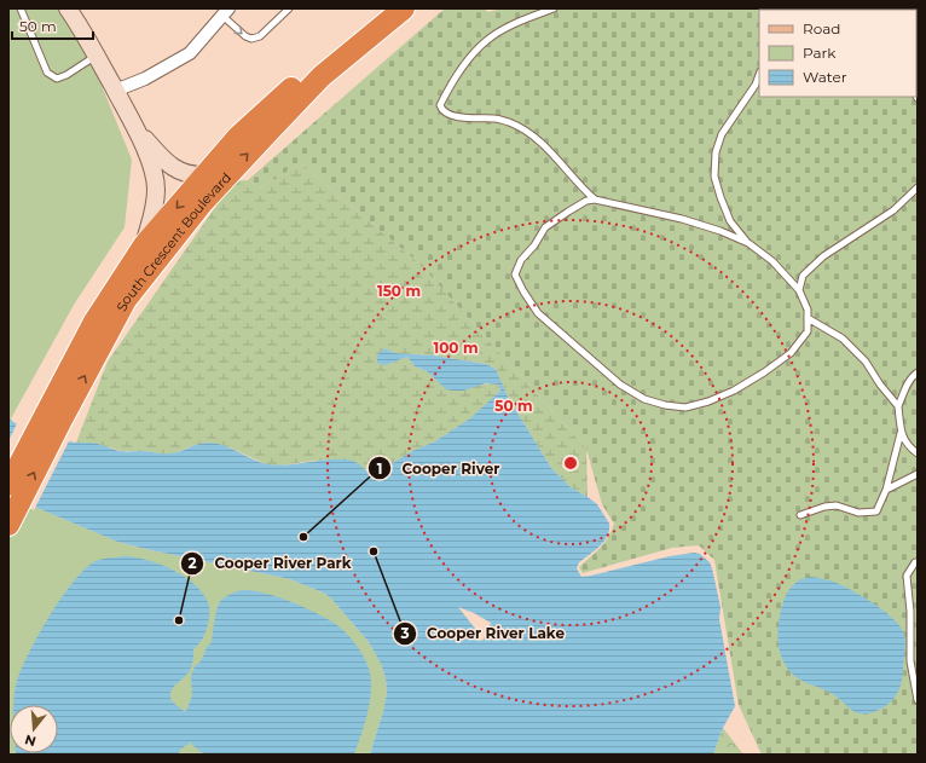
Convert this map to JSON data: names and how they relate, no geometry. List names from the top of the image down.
{
  "streets": {
    "highway": ["South Crescent Boulevard"]
  },
  "places": ["Cooper River", "Cooper River Lake", "Cooper River Park"],
  "legend": ["Road", "Park", "Water"],
  "scale_bar": "50 m",
  "north": "bottom",
  "rings": ["150 m", "100 m", "50 m"]
}
